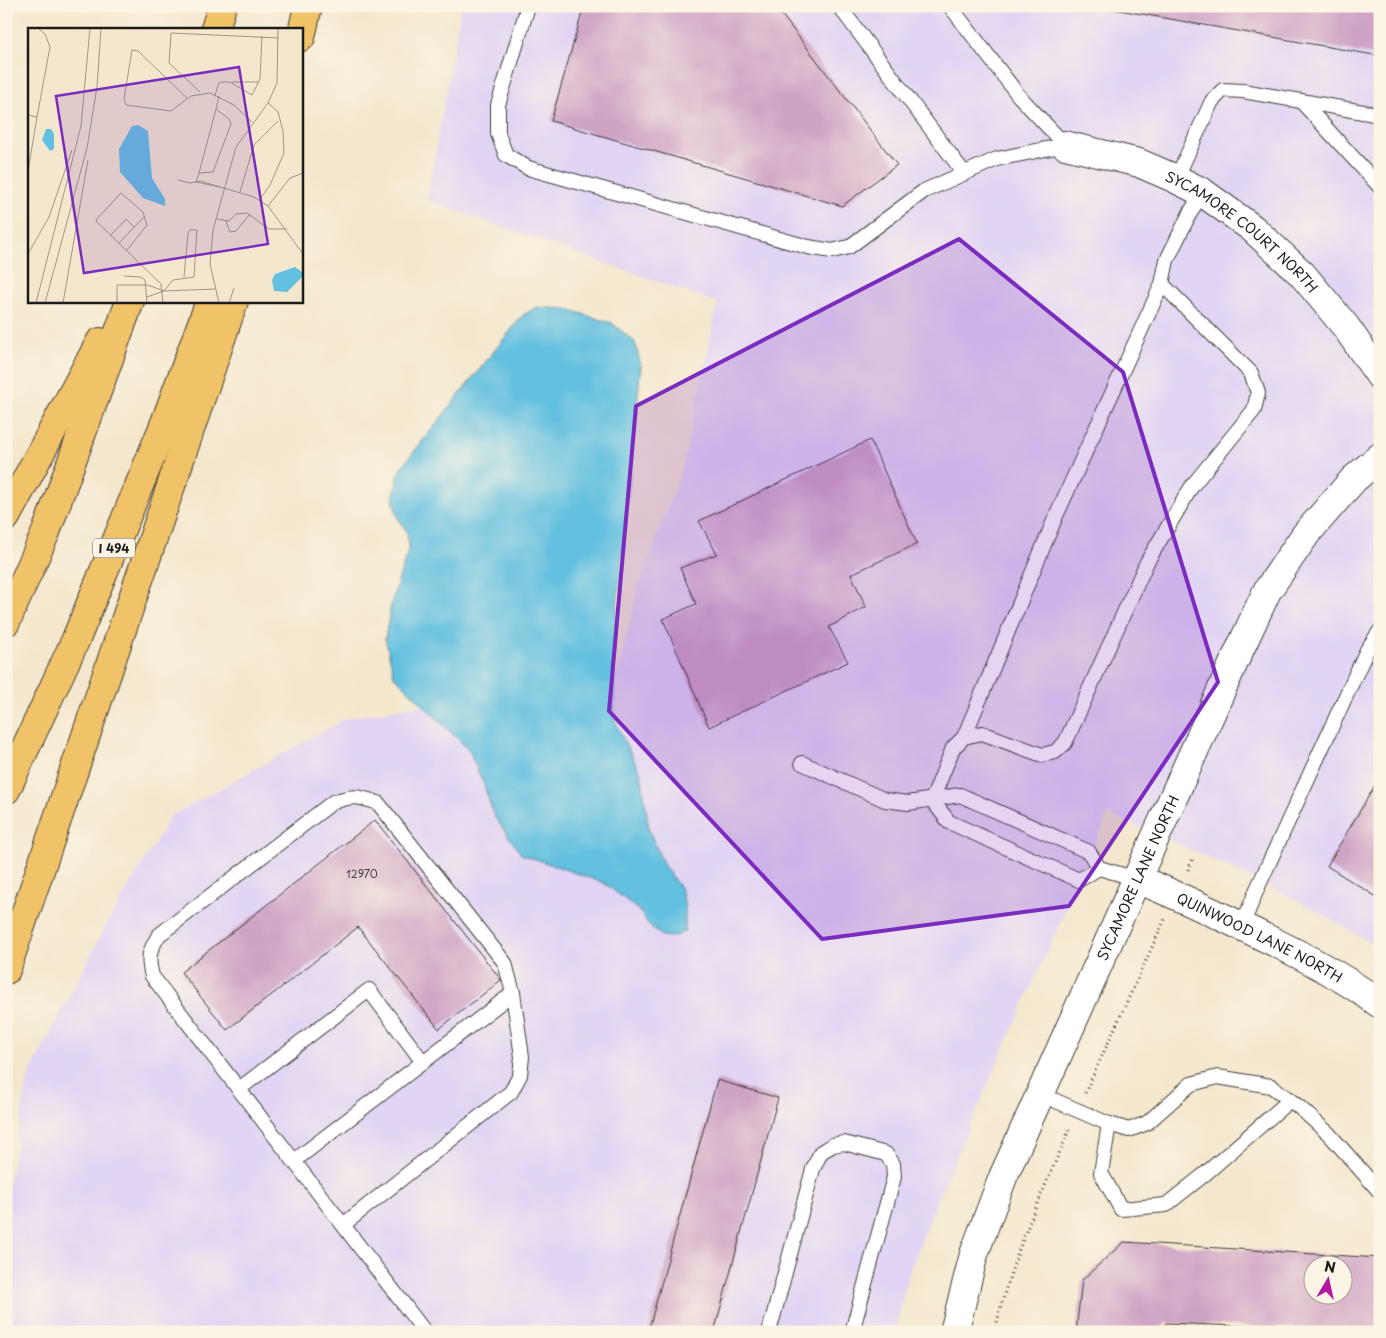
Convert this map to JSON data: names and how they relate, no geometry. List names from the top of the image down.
{
  "streets": {
    "highway": ["I 494"],
    "street": ["SYCAMORE COURT NORTH", "SYCAMORE LANE NORTH", "QUINWOOD LANE NORTH"]
  },
  "crossings": [
    ["SYCAMORE LANE NORTH", "QUINWOOD LANE NORTH"]
  ],
  "house_numbers": ["12970"],
  "north": "top"
}
